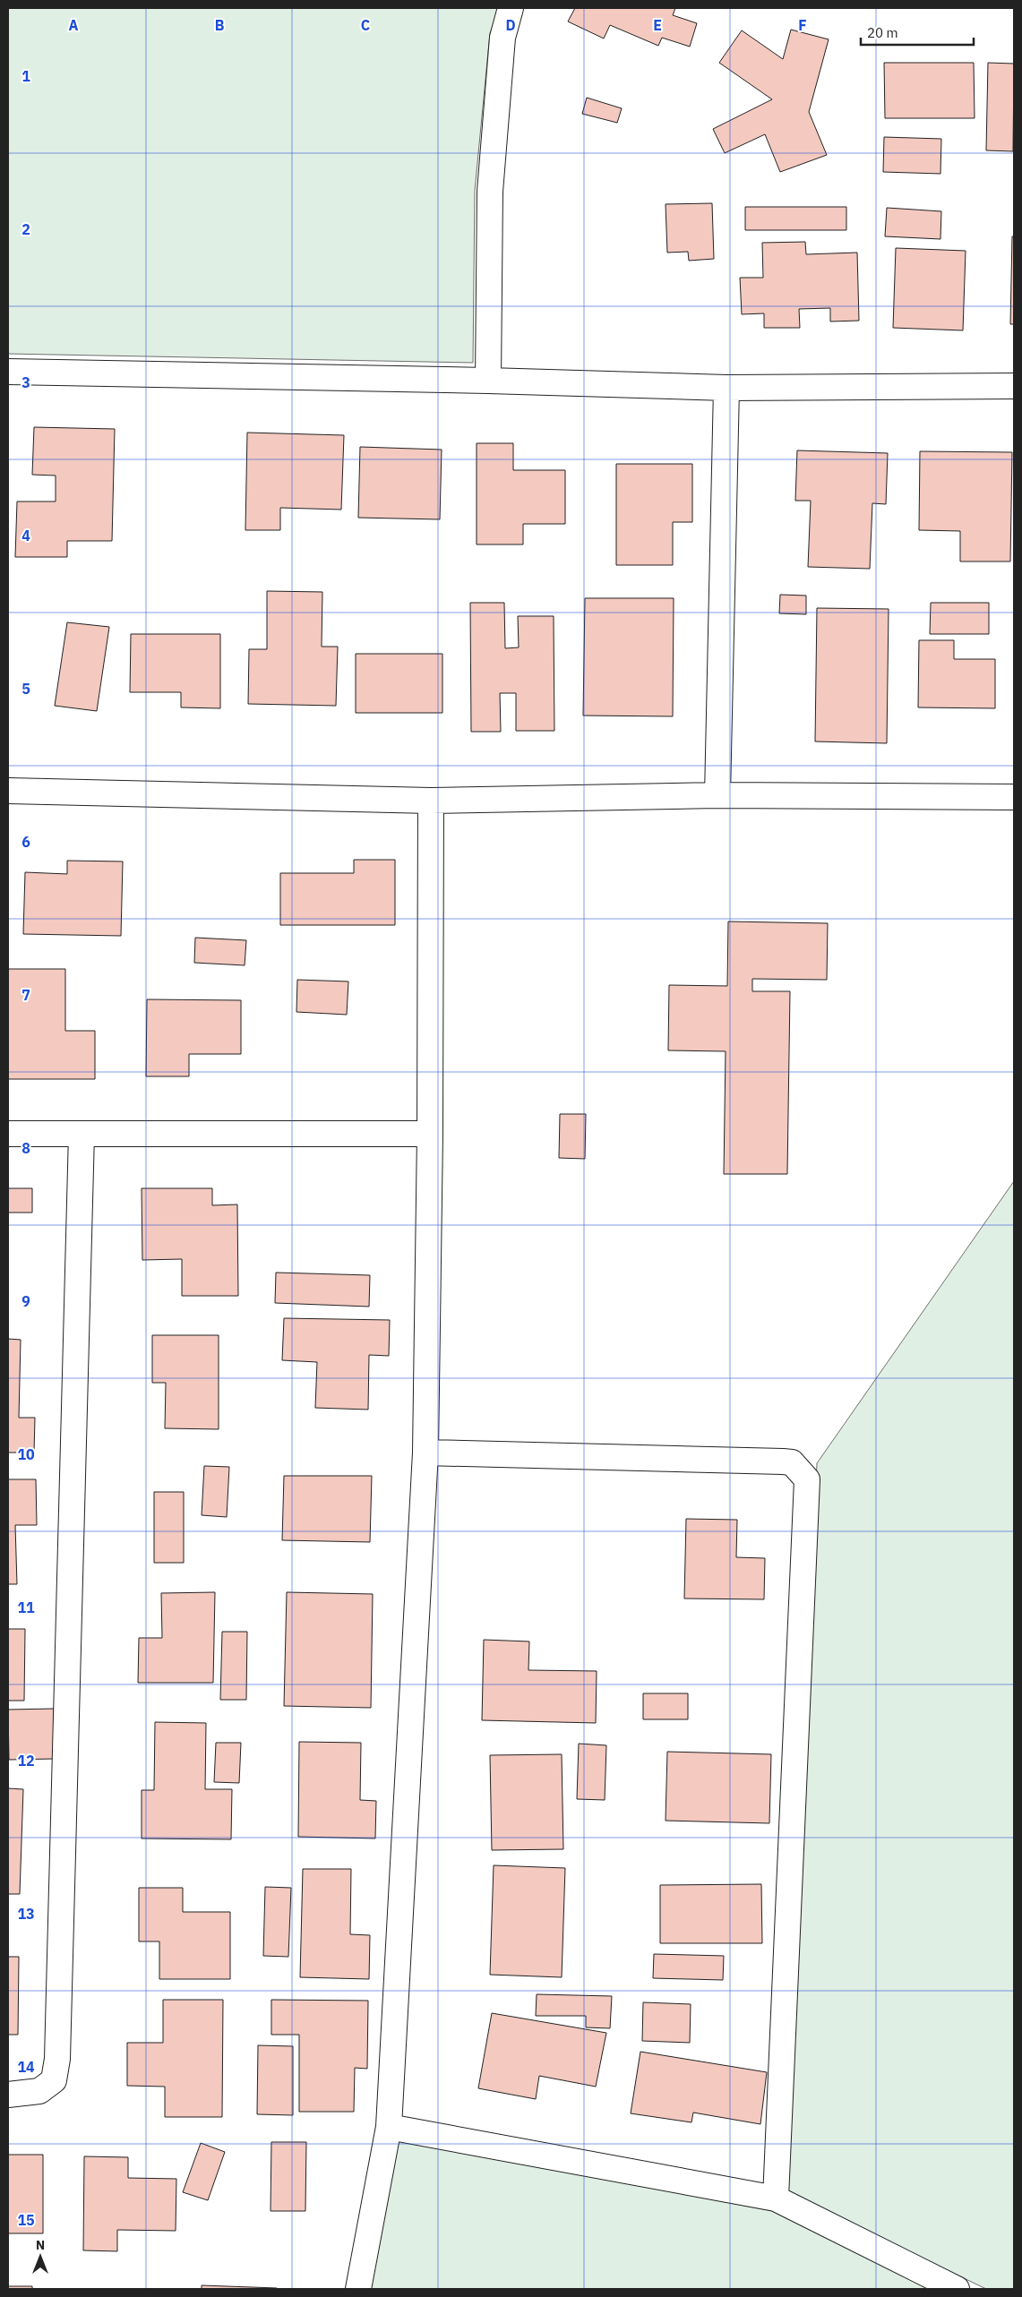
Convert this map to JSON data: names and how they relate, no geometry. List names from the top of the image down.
{
  "scale_bar": "20 m",
  "north": "top",
  "grid": {
    "columns": [
      "A",
      "B",
      "C",
      "D",
      "E",
      "F"
    ],
    "rows": [
      "1",
      "2",
      "3",
      "4",
      "5",
      "6",
      "7",
      "8",
      "9",
      "10",
      "11",
      "12",
      "13",
      "14",
      "15"
    ]
  }
}
